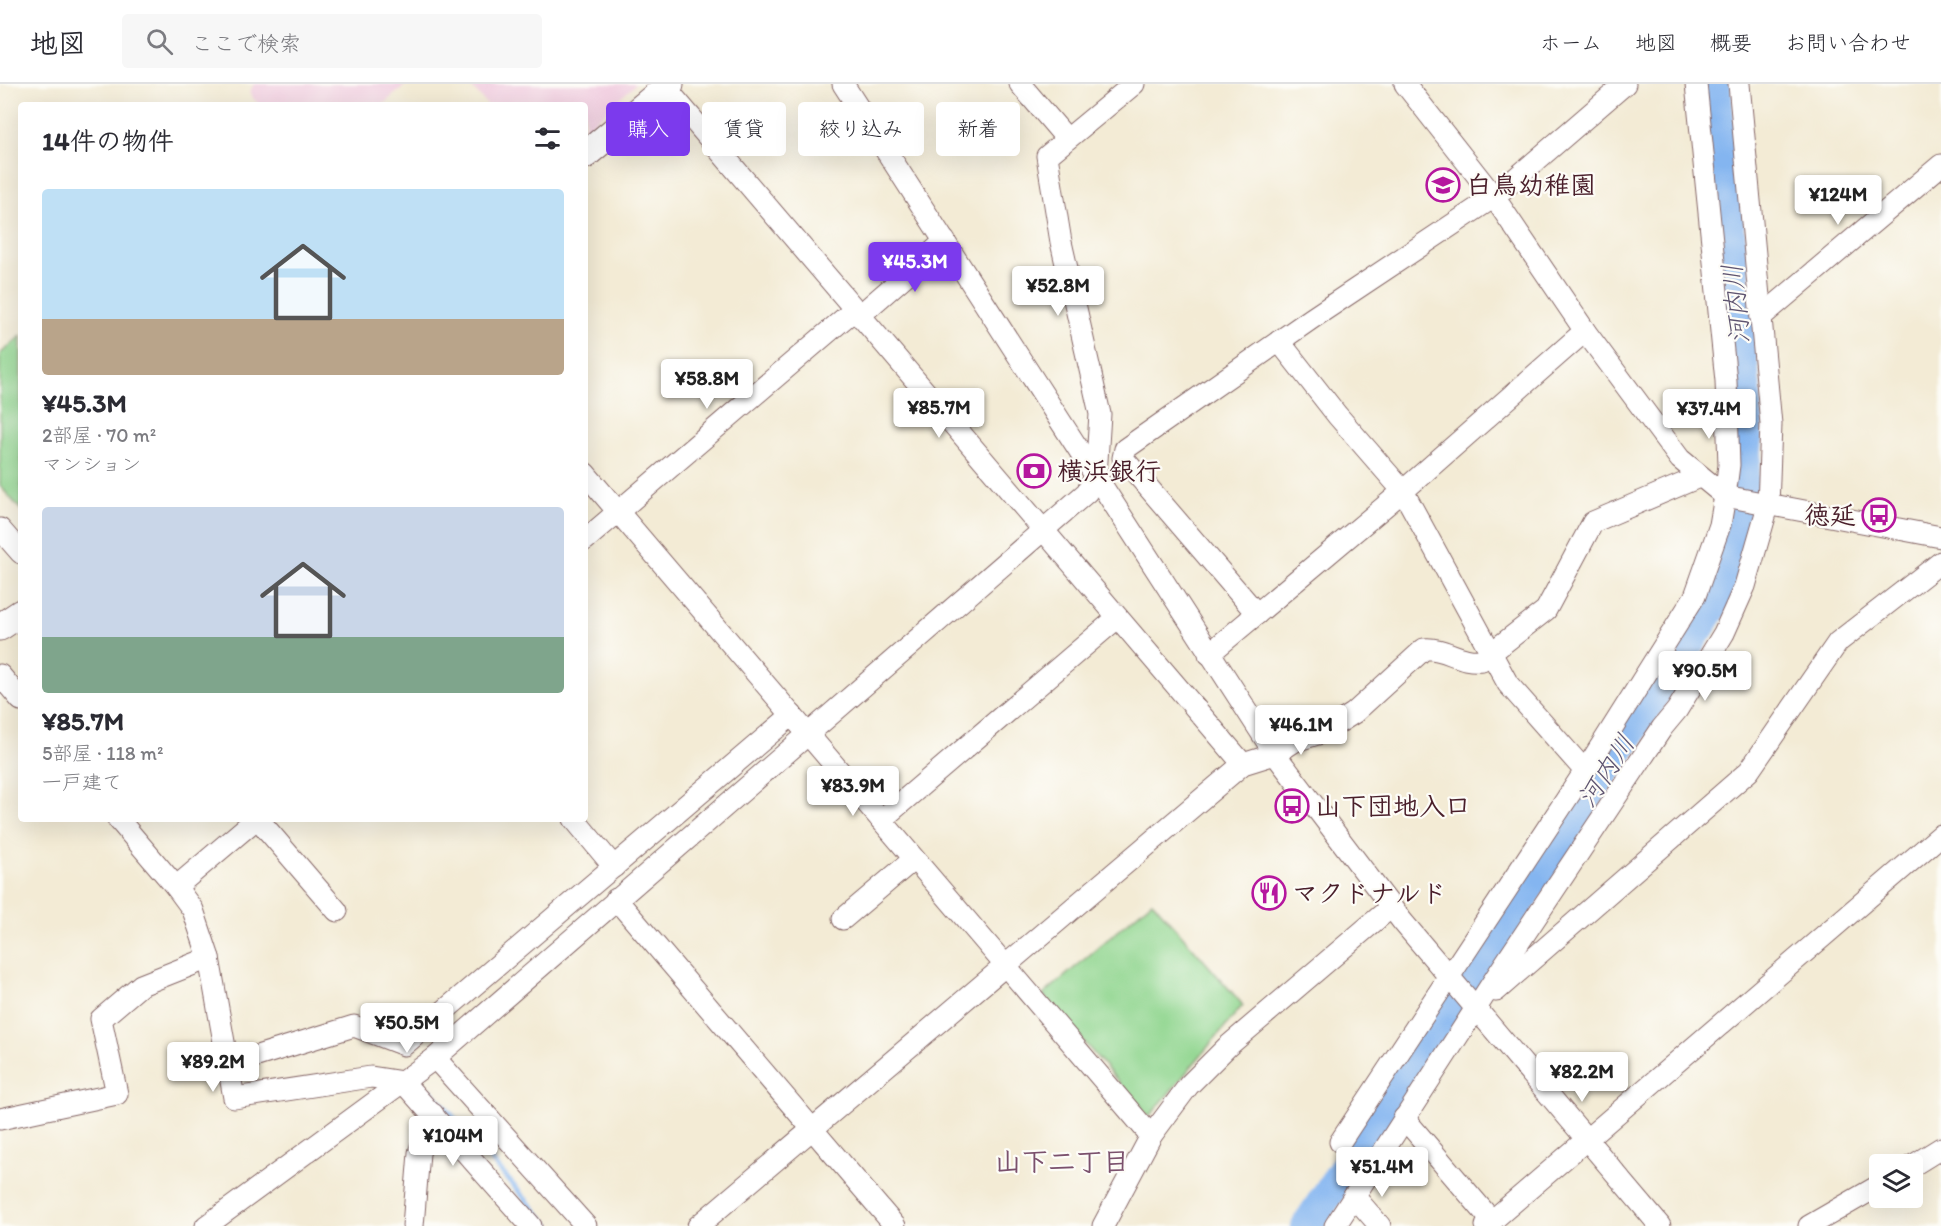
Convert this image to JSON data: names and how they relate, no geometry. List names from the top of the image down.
{
  "districts": ["山下二丁目"],
  "water": ["河内川"],
  "places": {
    "school or university": ["白鳥幼稚園"],
    "bank": ["横浜銀行"],
    "bus stop": ["徳延", "山下団地入口"],
    "restaurant": ["マクドナルド"]
  },
  "page": {
    "header": "地図",
    "search": "ここで検索",
    "nav": [
      "ホーム",
      "地図",
      "概要",
      "お問い合わせ"
    ],
    "chip": [
      "購入",
      "賃貸",
      "絞り込み",
      "新着"
    ],
    "heading": "14件の物件",
    "list": [
      {
        "name": "¥45.3M",
        "note": "2部屋 · 70 m² · マンション"
      },
      {
        "name": "¥85.7M",
        "note": "5部屋 · 118 m² · 一戸建て"
      }
    ],
    "price": [
      "¥124M",
      "¥45.3M",
      "¥52.8M",
      "¥58.8M",
      "¥85.7M",
      "¥37.4M",
      "¥90.5M",
      "¥46.1M",
      "¥83.9M",
      "¥50.5M",
      "¥89.2M",
      "¥82.2M",
      "¥104M",
      "¥51.4M"
    ]
  }
}
